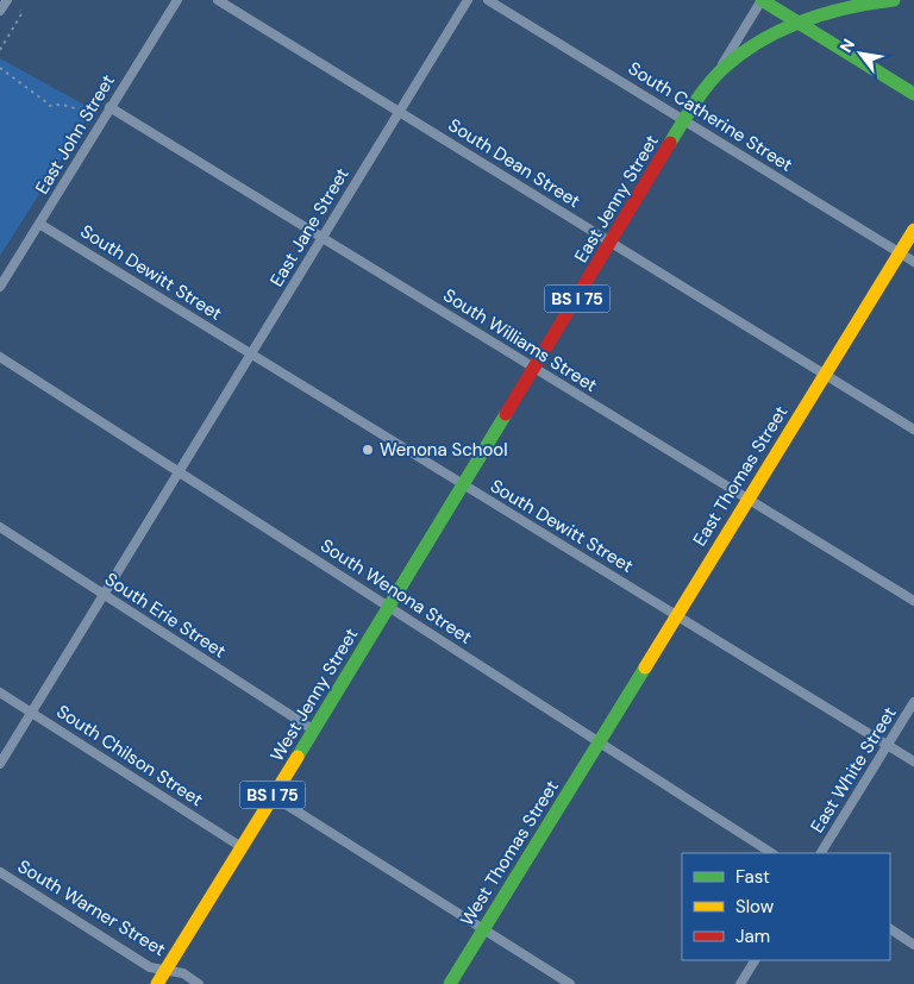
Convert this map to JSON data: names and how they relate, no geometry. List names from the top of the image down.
{
  "streets": {
    "main road": [
      "East Jenny Street",
      "BS I 75",
      "East Thomas Street",
      "West Jenny Street",
      "West Thomas Street"
    ],
    "street": [
      "South Catherine Street",
      "East John Street",
      "South Dean Street",
      "East Jane Street",
      "South Dewitt Street",
      "South Williams Street",
      "South Wenona Street",
      "South Erie Street",
      "South Chilson Street",
      "East White Street",
      "South Warner Street"
    ]
  },
  "crossings": [
    ["South Catherine Street", "East Jenny Street"],
    ["South Catherine Street", "East Thomas Street"],
    ["East John Street", "South Dewitt Street"],
    ["East John Street", "South Williams Street"],
    ["South Dean Street", "East Jenny Street"],
    ["South Dean Street", "East Jane Street"],
    ["South Dean Street", "East Thomas Street"],
    ["East Jenny Street", "South Dewitt Street"],
    ["East Jenny Street", "BS I 75"],
    ["East Jenny Street", "South Williams Street"],
    ["East Jenny Street", "South Wenona Street"],
    ["East Jenny Street", "West Jenny Street"],
    ["East Jane Street", "South Dewitt Street"],
    ["East Jane Street", "South Williams Street"],
    ["East Jane Street", "South Wenona Street"],
    ["East Jane Street", "South Erie Street"],
    ["East Jane Street", "South Chilson Street"],
    ["South Dewitt Street", "East Thomas Street"],
    ["South Dewitt Street", "East White Street"],
    ["South Williams Street", "East Thomas Street"],
    ["East Thomas Street", "South Wenona Street"],
    ["East Thomas Street", "West Thomas Street"],
    ["South Wenona Street", "West Jenny Street"],
    ["South Wenona Street", "West Thomas Street"],
    ["South Erie Street", "West Jenny Street"],
    ["West Jenny Street", "South Chilson Street"],
    ["West Jenny Street", "South Warner Street"]
  ],
  "places": ["Wenona School"],
  "legend": ["Fast", "Slow", "Jam"],
  "north": "top left"
}
